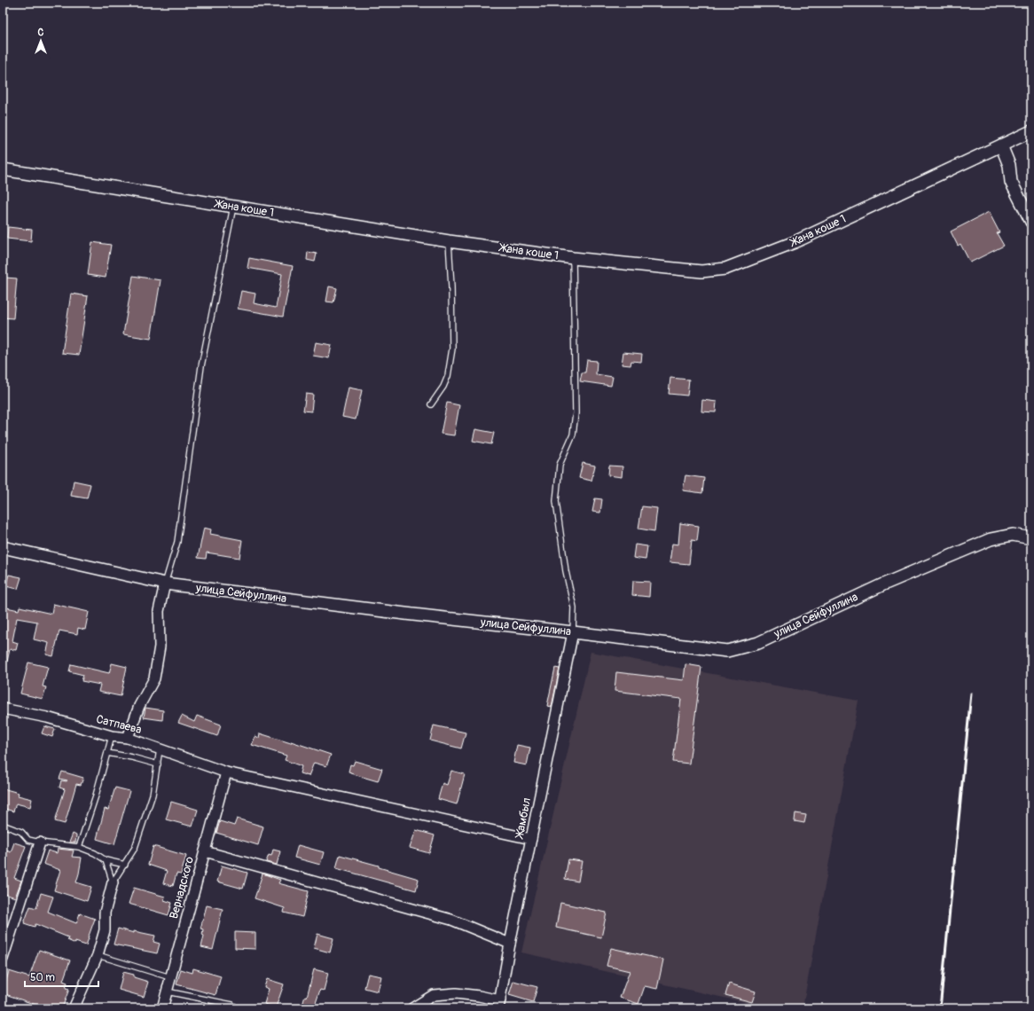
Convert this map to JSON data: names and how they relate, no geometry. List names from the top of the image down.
{
  "streets": {
    "street": [
      "Жана коше 1",
      "улица Сейфуллина",
      "Сатпаева",
      "Жамбыл",
      "Вернадского"
    ]
  },
  "crossings": [
    ["улица Сейфуллина", "Жамбыл"],
    ["Сатпаева", "Жамбыл"],
    ["Сатпаева", "Вернадского"]
  ],
  "scale_bar": "50 m",
  "north": "top"
}
